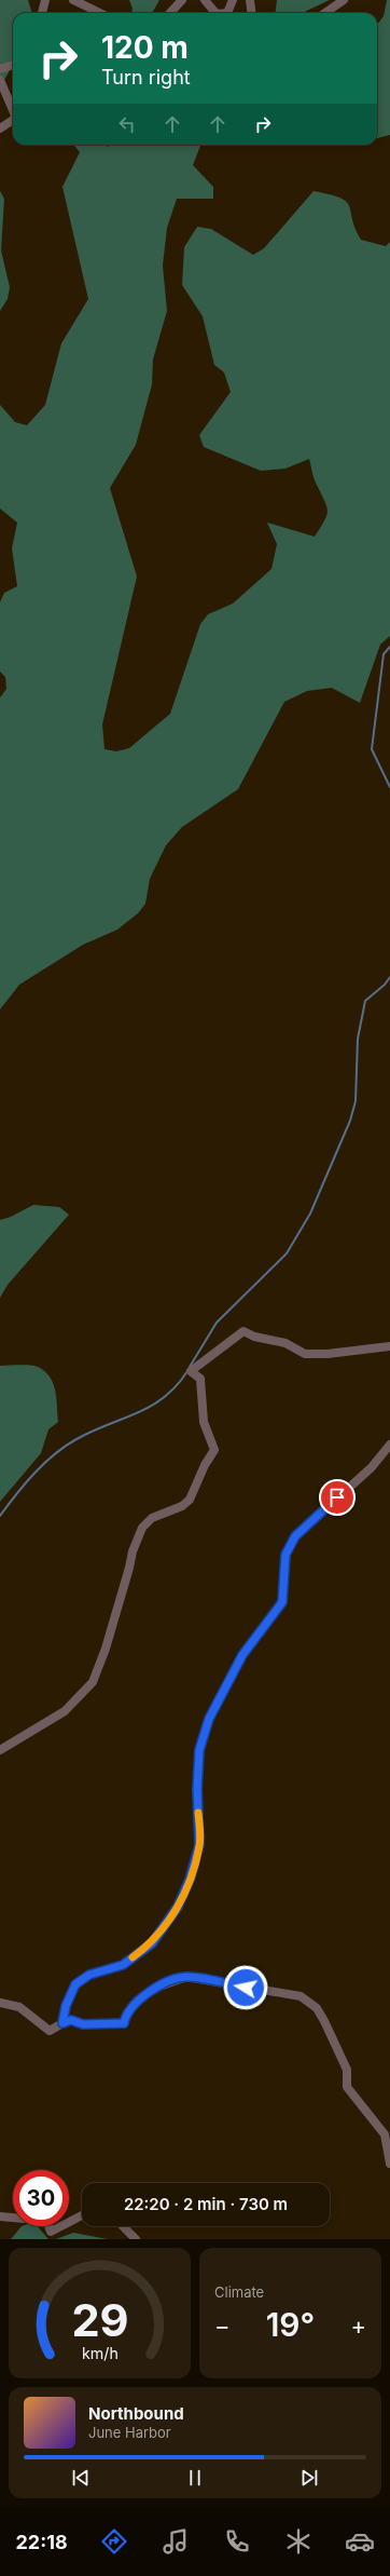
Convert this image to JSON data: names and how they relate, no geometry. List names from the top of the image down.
{
  "page": {
    "turn": ["120 m", "Turn right"],
    "limit": "30",
    "trip": "22:20 · 2 min · 730 m",
    "tile": "Climate",
    "heat": ["−", "19°", "+"],
    "song": ["Northbound", "June Harbor"],
    "tabs": "22:18",
    "gauge": ["29", "km/h"]
  }
}
